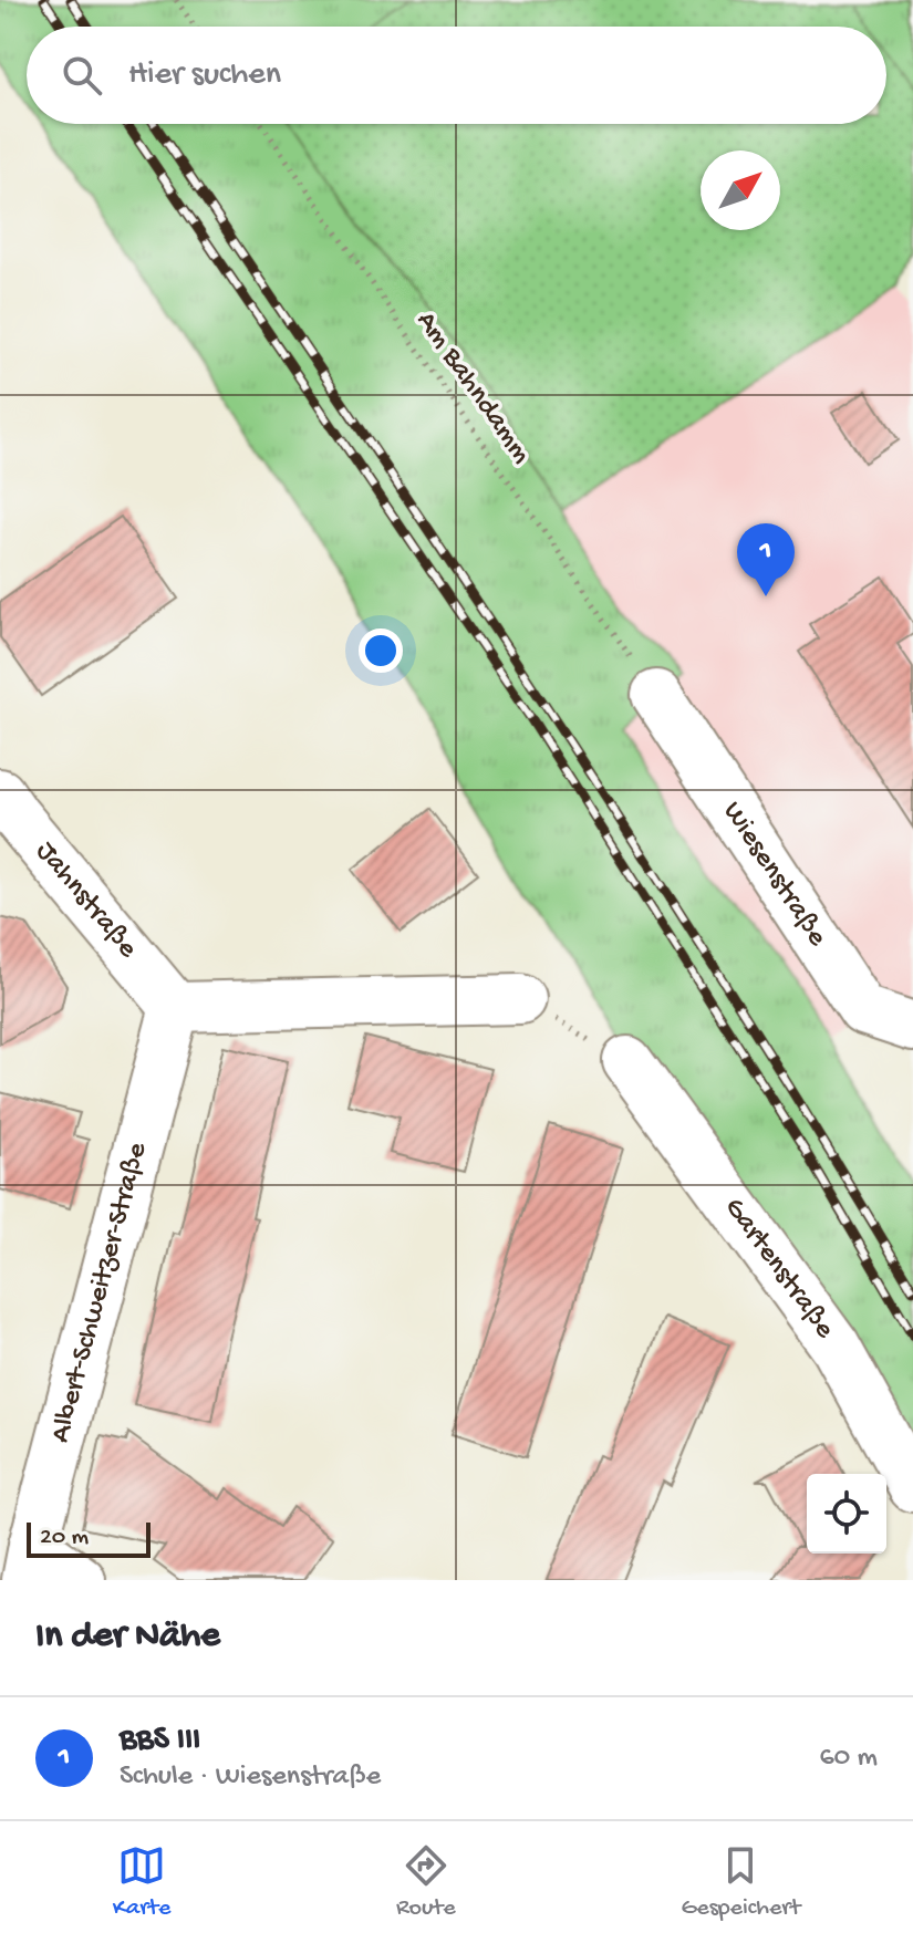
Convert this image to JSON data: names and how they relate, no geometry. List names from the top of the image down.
{
  "streets": {
    "street": [
      "Wiesenstraße",
      "Jahnstraße",
      "Gartenstraße",
      "Albert-Schweitzer-Straße"
    ],
    "path": ["Am Bahndamm"]
  },
  "crossings": [
    ["Am Bahndamm", "Wiesenstraße"],
    ["Jahnstraße", "Albert-Schweitzer-Straße"]
  ],
  "scale_bar": "20 m",
  "north": "top right",
  "page": {
    "search": "Hier suchen",
    "pins": "1",
    "scale": "20 m",
    "heading": "In der Nähe",
    "list": [
      {
        "mark": "1",
        "name": "BBS III",
        "note": "Schule · Wiesenstraße",
        "value": "60 m"
      }
    ],
    "nav": ["Karte", "Route", "Gespeichert"]
  }
}
